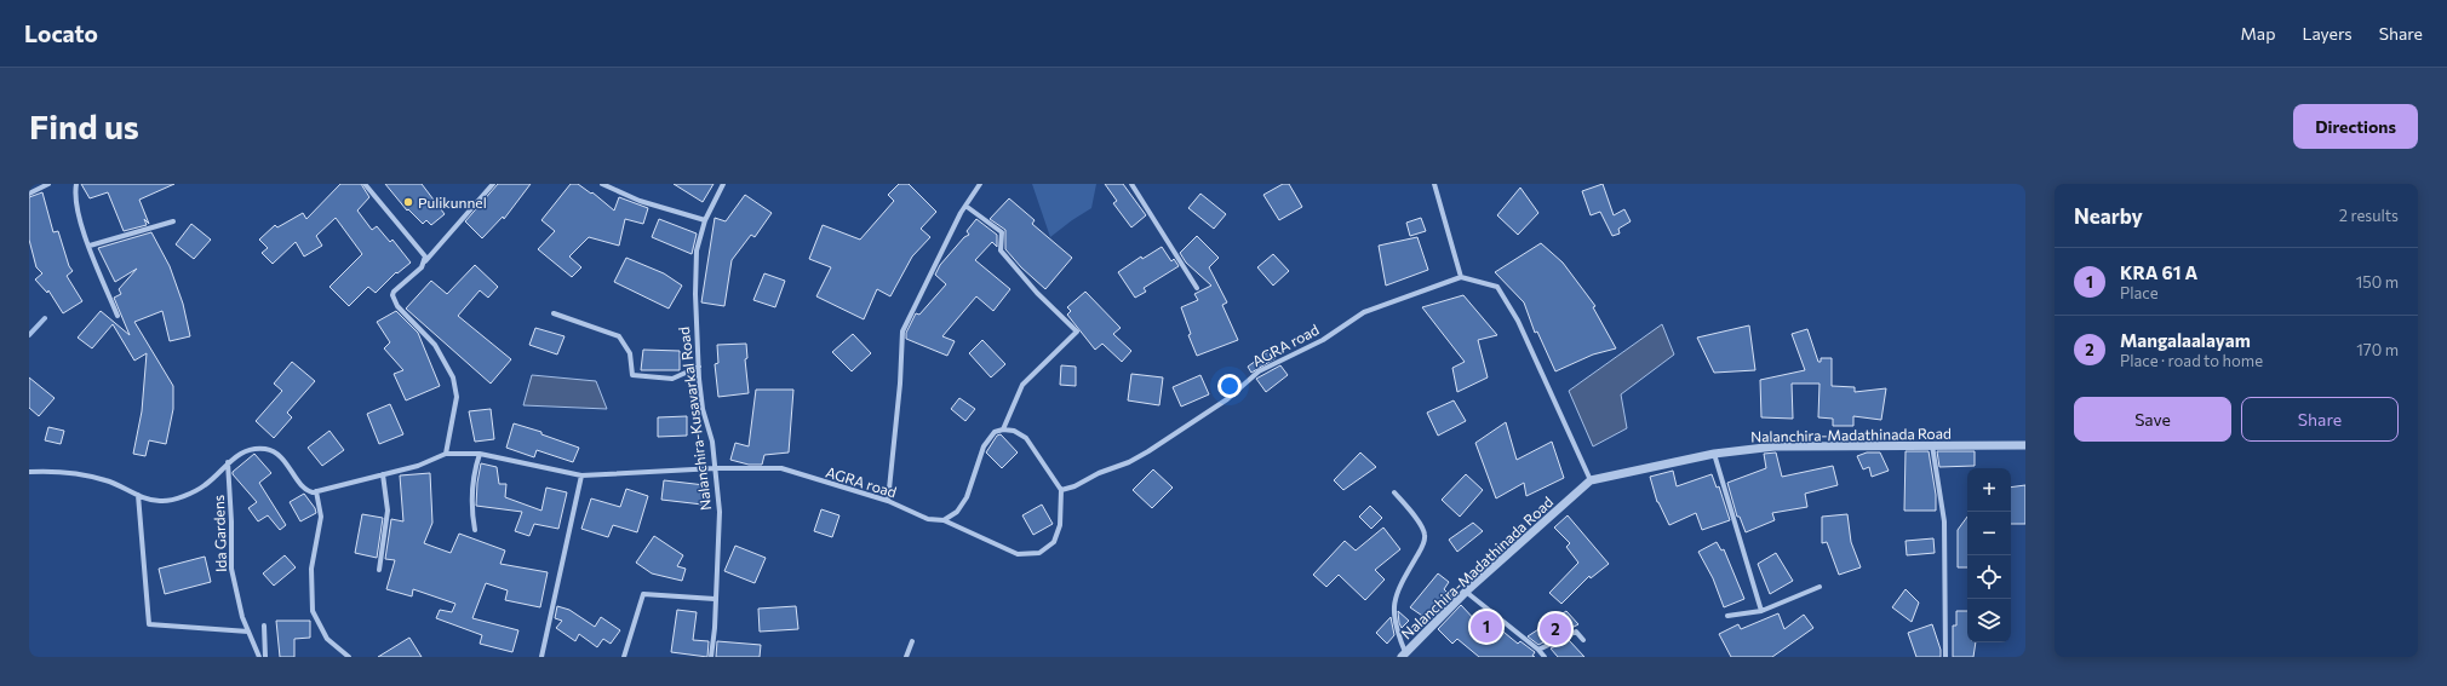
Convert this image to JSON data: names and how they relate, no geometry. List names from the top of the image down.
{
  "streets": {
    "street": [
      "AGRA road",
      "Nalanchira-Kusavarkal Road",
      "Nalanchira-Madathinada Road",
      "Ida Gardens"
    ]
  },
  "crossings": [
    ["AGRA road", "Nalanchira-Kusavarkal Road"]
  ],
  "places": ["Pulikunnel"],
  "page": {
    "header": "Locato",
    "nav": ["Map", "Layers", "Share"],
    "buttons": [
      "Directions",
      ["Save", "Share"]
    ],
    "title": "Find us",
    "heading": ["Nearby", "2 results"],
    "list": [
      {
        "mark": "1",
        "name": "KRA 61 A",
        "note": "Place",
        "value": "150 m"
      },
      {
        "mark": "2",
        "name": "Mangalaalayam",
        "note": "Place · road to home",
        "value": "170 m"
      }
    ],
    "map_buttons": ["+", "−"],
    "pins": ["1", "2"]
  }
}
